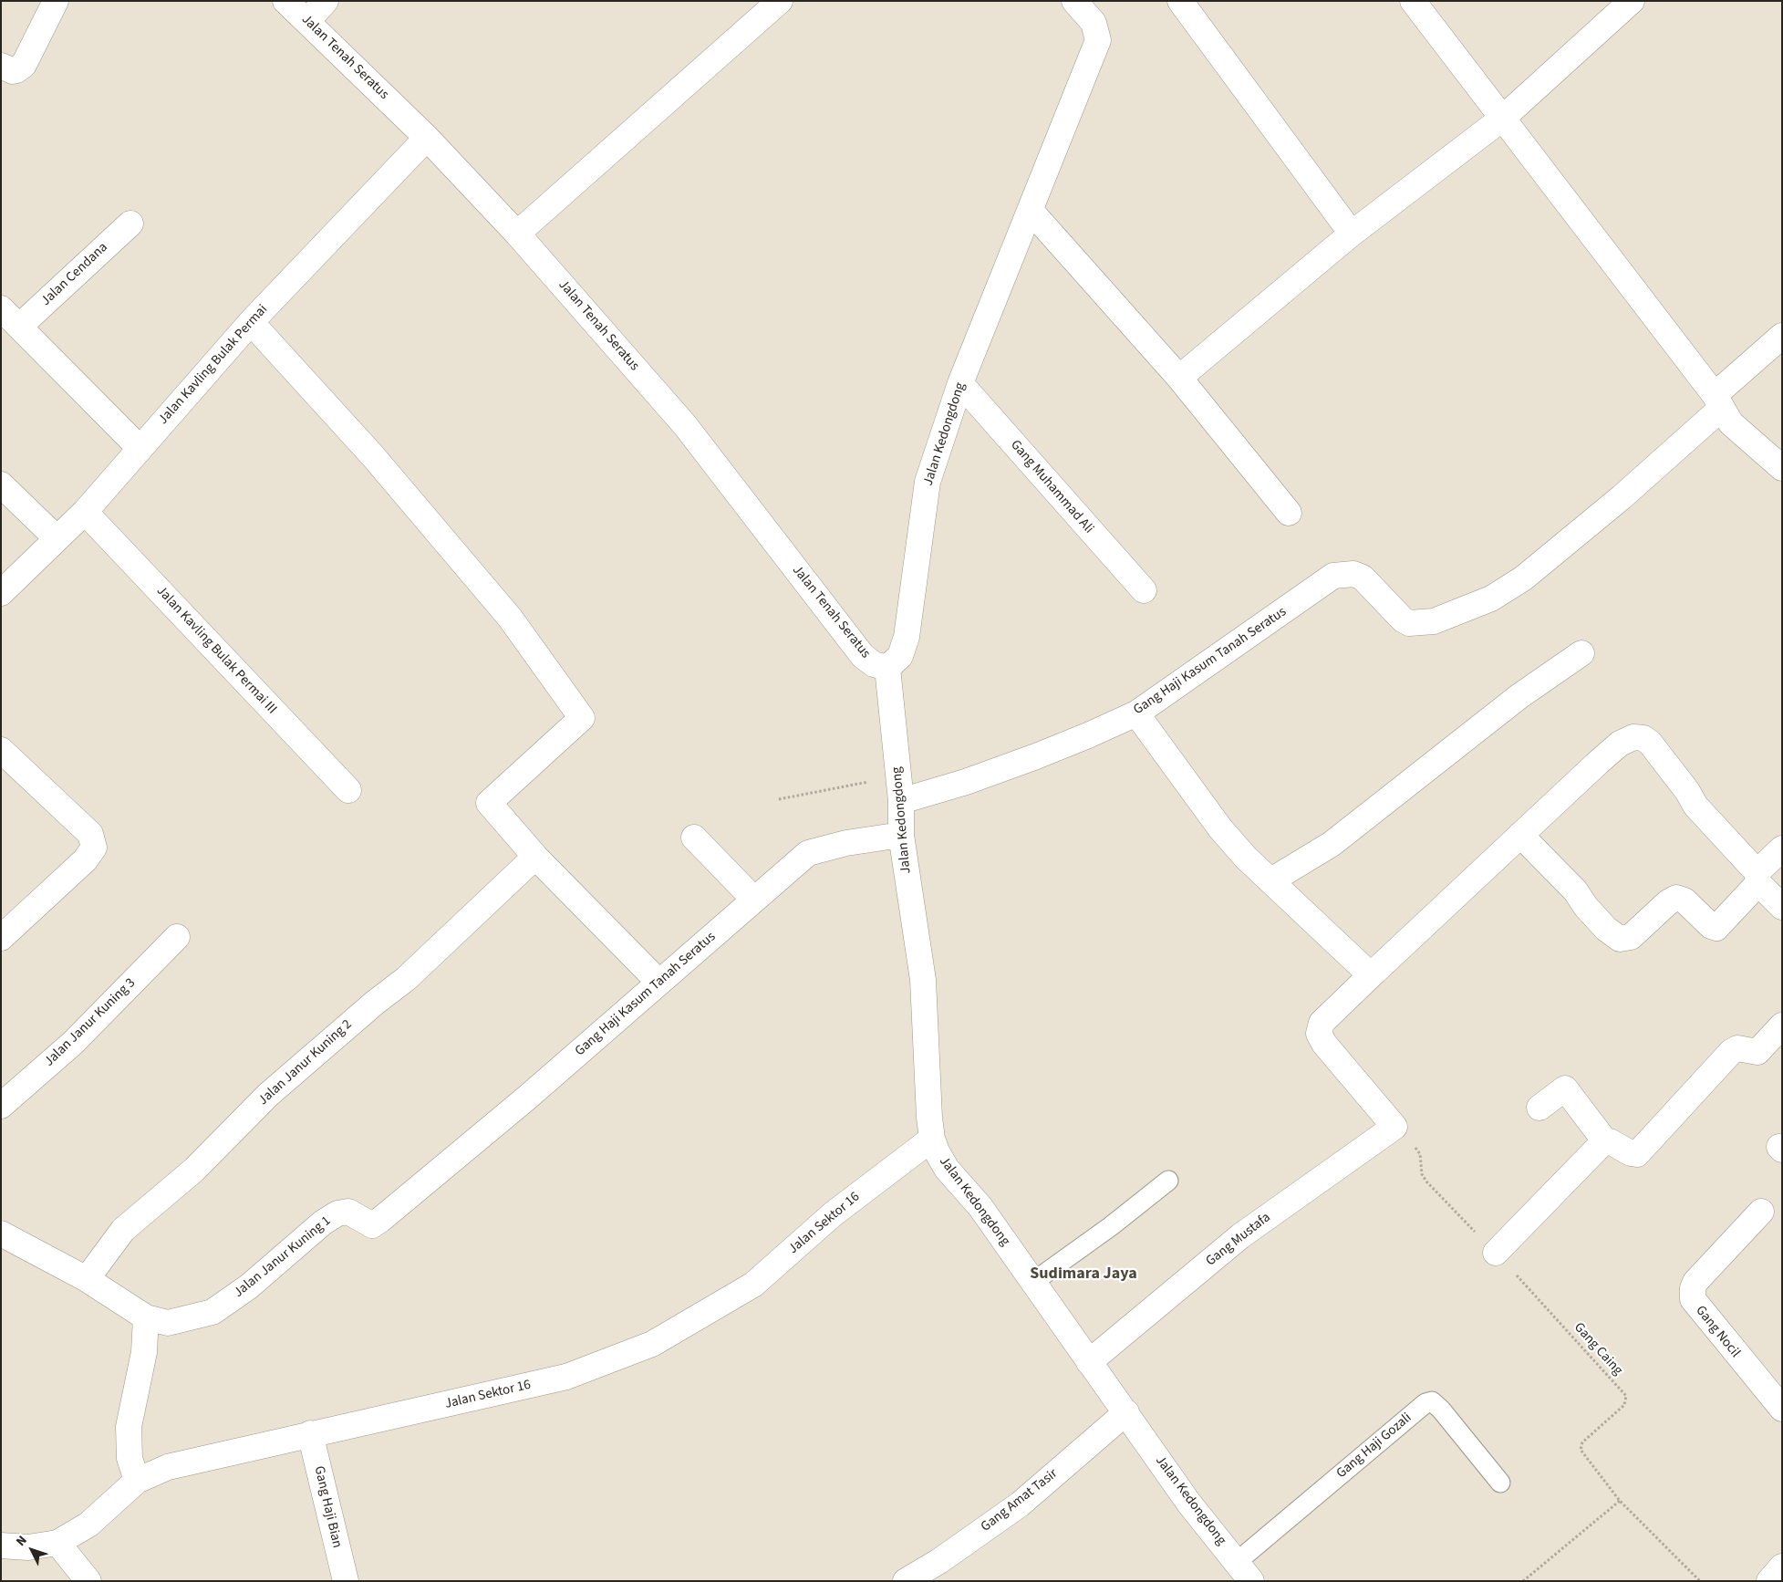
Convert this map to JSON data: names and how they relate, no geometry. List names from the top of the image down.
{
  "streets": {
    "street": [
      "Jalan Tenah Seratus",
      "Jalan Cendana",
      "Jalan Kavling Bulak Permai",
      "Jalan Kedongdong",
      "Gang Muhammad Ali",
      "Jalan Kavling Bulak Permai III",
      "Gang Haji Kasum Tanah Seratus",
      "Jalan Janur Kuning 3",
      "Jalan Janur Kuning 2",
      "Jalan Sektor 16",
      "Gang Mustafa",
      "Jalan Janur Kuning 1",
      "Gang Nocil",
      "Gang Amat Tasir",
      "Gang Haji Bian"
    ],
    "lane": ["Gang Haji Gozali"],
    "path": ["Gang Caing"]
  },
  "crossings": [
    ["Jalan Tenah Seratus", "Jalan Kavling Bulak Permai"],
    ["Jalan Tenah Seratus", "Jalan Kedongdong"],
    ["Jalan Kavling Bulak Permai", "Jalan Kavling Bulak Permai III"],
    ["Jalan Kedongdong", "Gang Muhammad Ali"],
    ["Jalan Kedongdong", "Gang Haji Kasum Tanah Seratus"],
    ["Jalan Kedongdong", "Jalan Sektor 16"],
    ["Jalan Kedongdong", "Gang Mustafa"],
    ["Jalan Kedongdong", "Gang Haji Gozali"],
    ["Jalan Kedongdong", "Gang Amat Tasir"],
    ["Gang Haji Kasum Tanah Seratus", "Jalan Janur Kuning 1"],
    ["Jalan Sektor 16", "Gang Haji Bian"],
    ["Gang Mustafa", "Gang Caing"]
  ],
  "districts": ["Sudimara Jaya"],
  "north": "top left"
}
